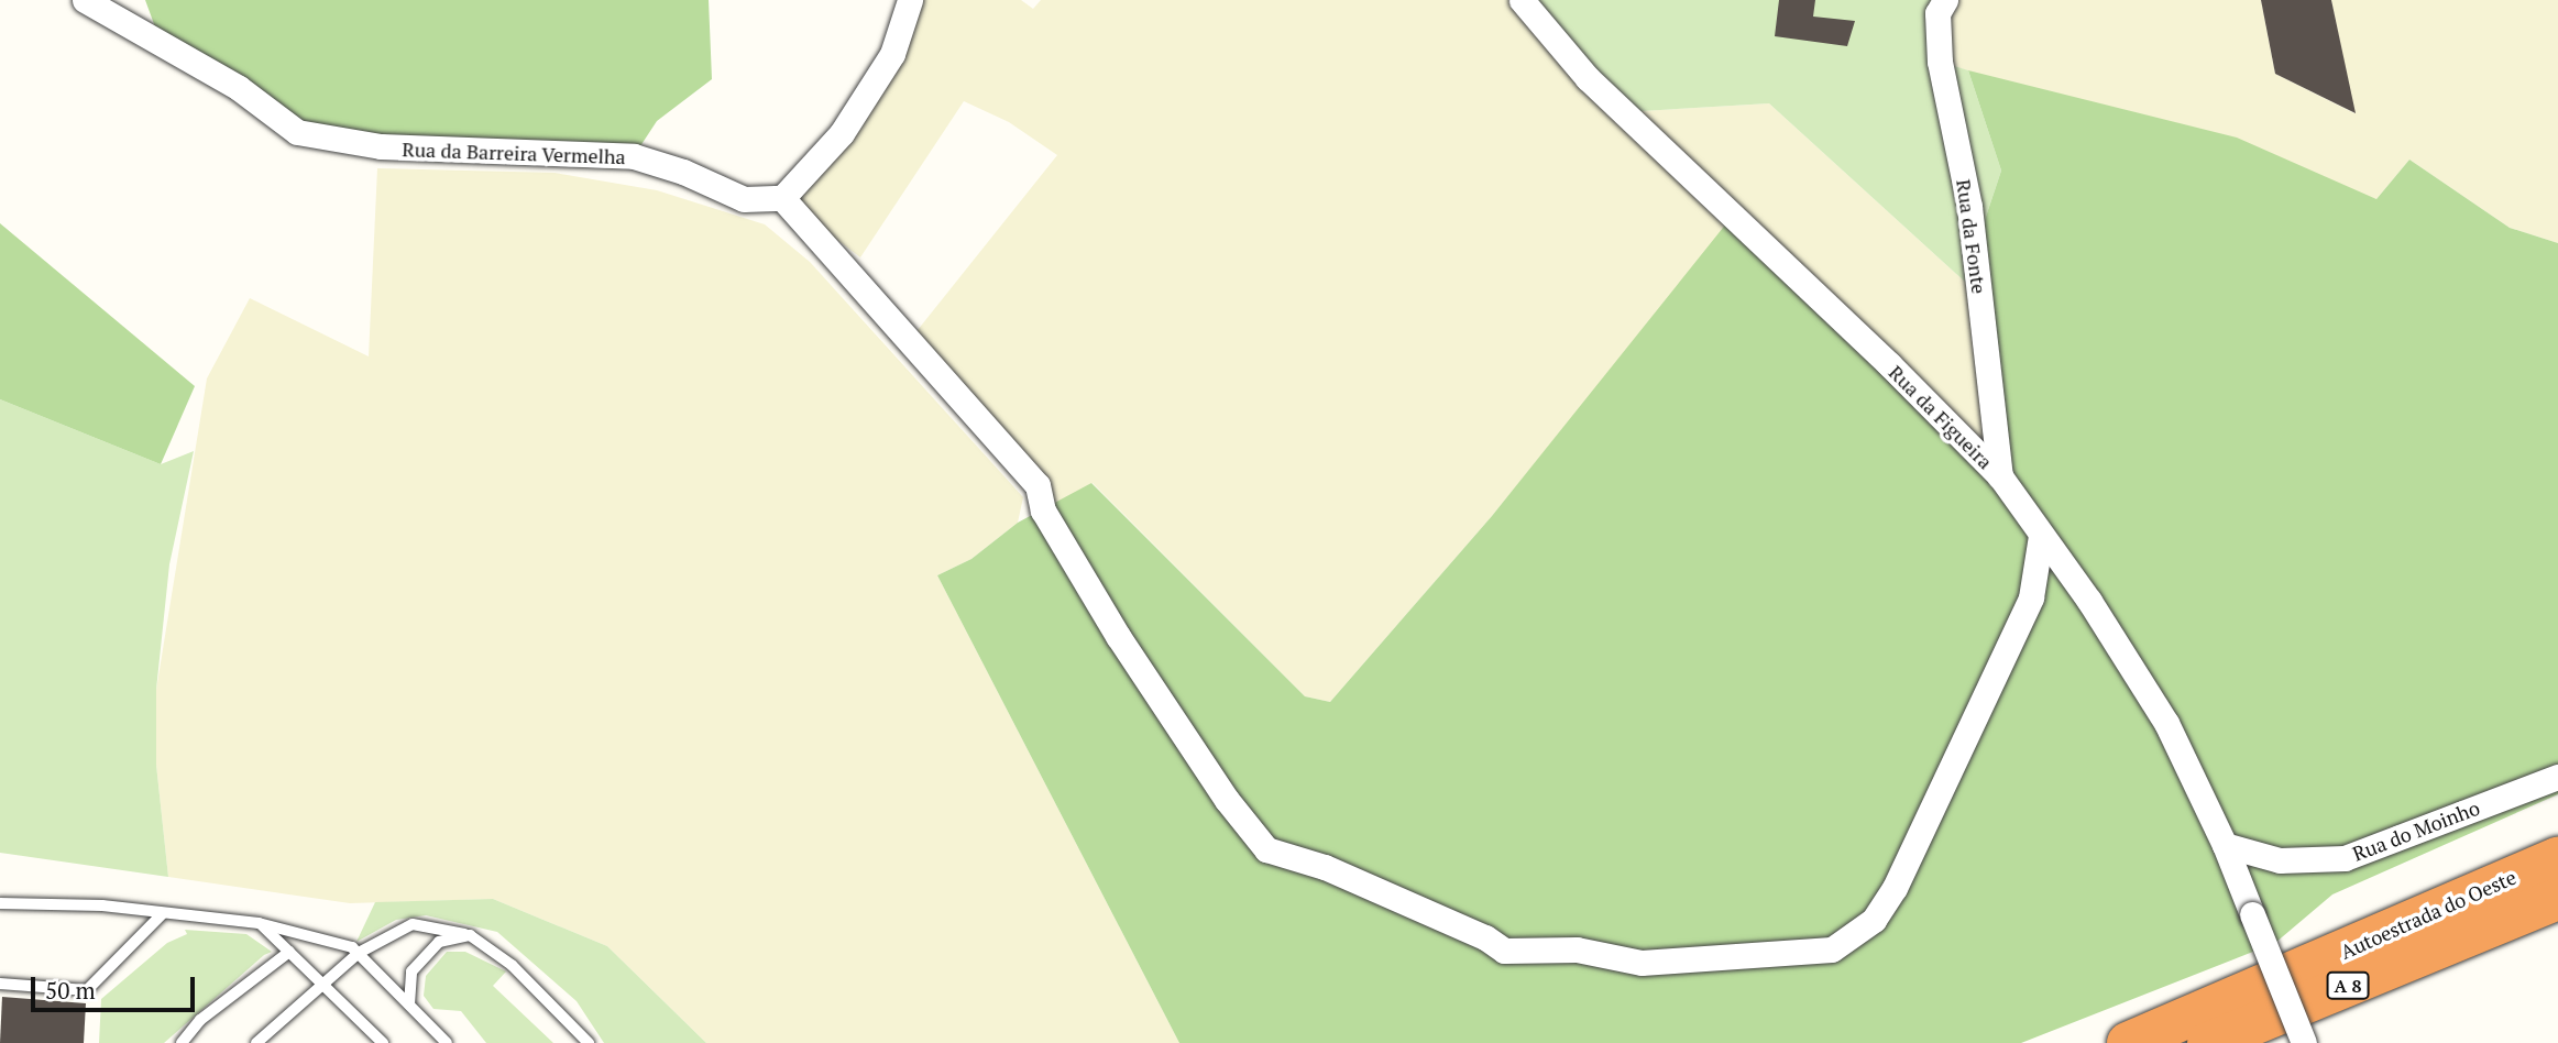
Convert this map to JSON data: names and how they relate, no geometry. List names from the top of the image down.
{
  "streets": {
    "highway": ["Autoestrada do Oeste", "A 8"],
    "street": [
      "Rua da Barreira Vermelha",
      "Rua da Fonte",
      "Rua da Figueira",
      "Rua do Moinho"
    ]
  },
  "crossings": [
    ["Rua da Fonte", "Rua da Figueira"],
    ["Rua da Figueira", "Rua do Moinho"]
  ],
  "scale_bar": "50 m"
}
